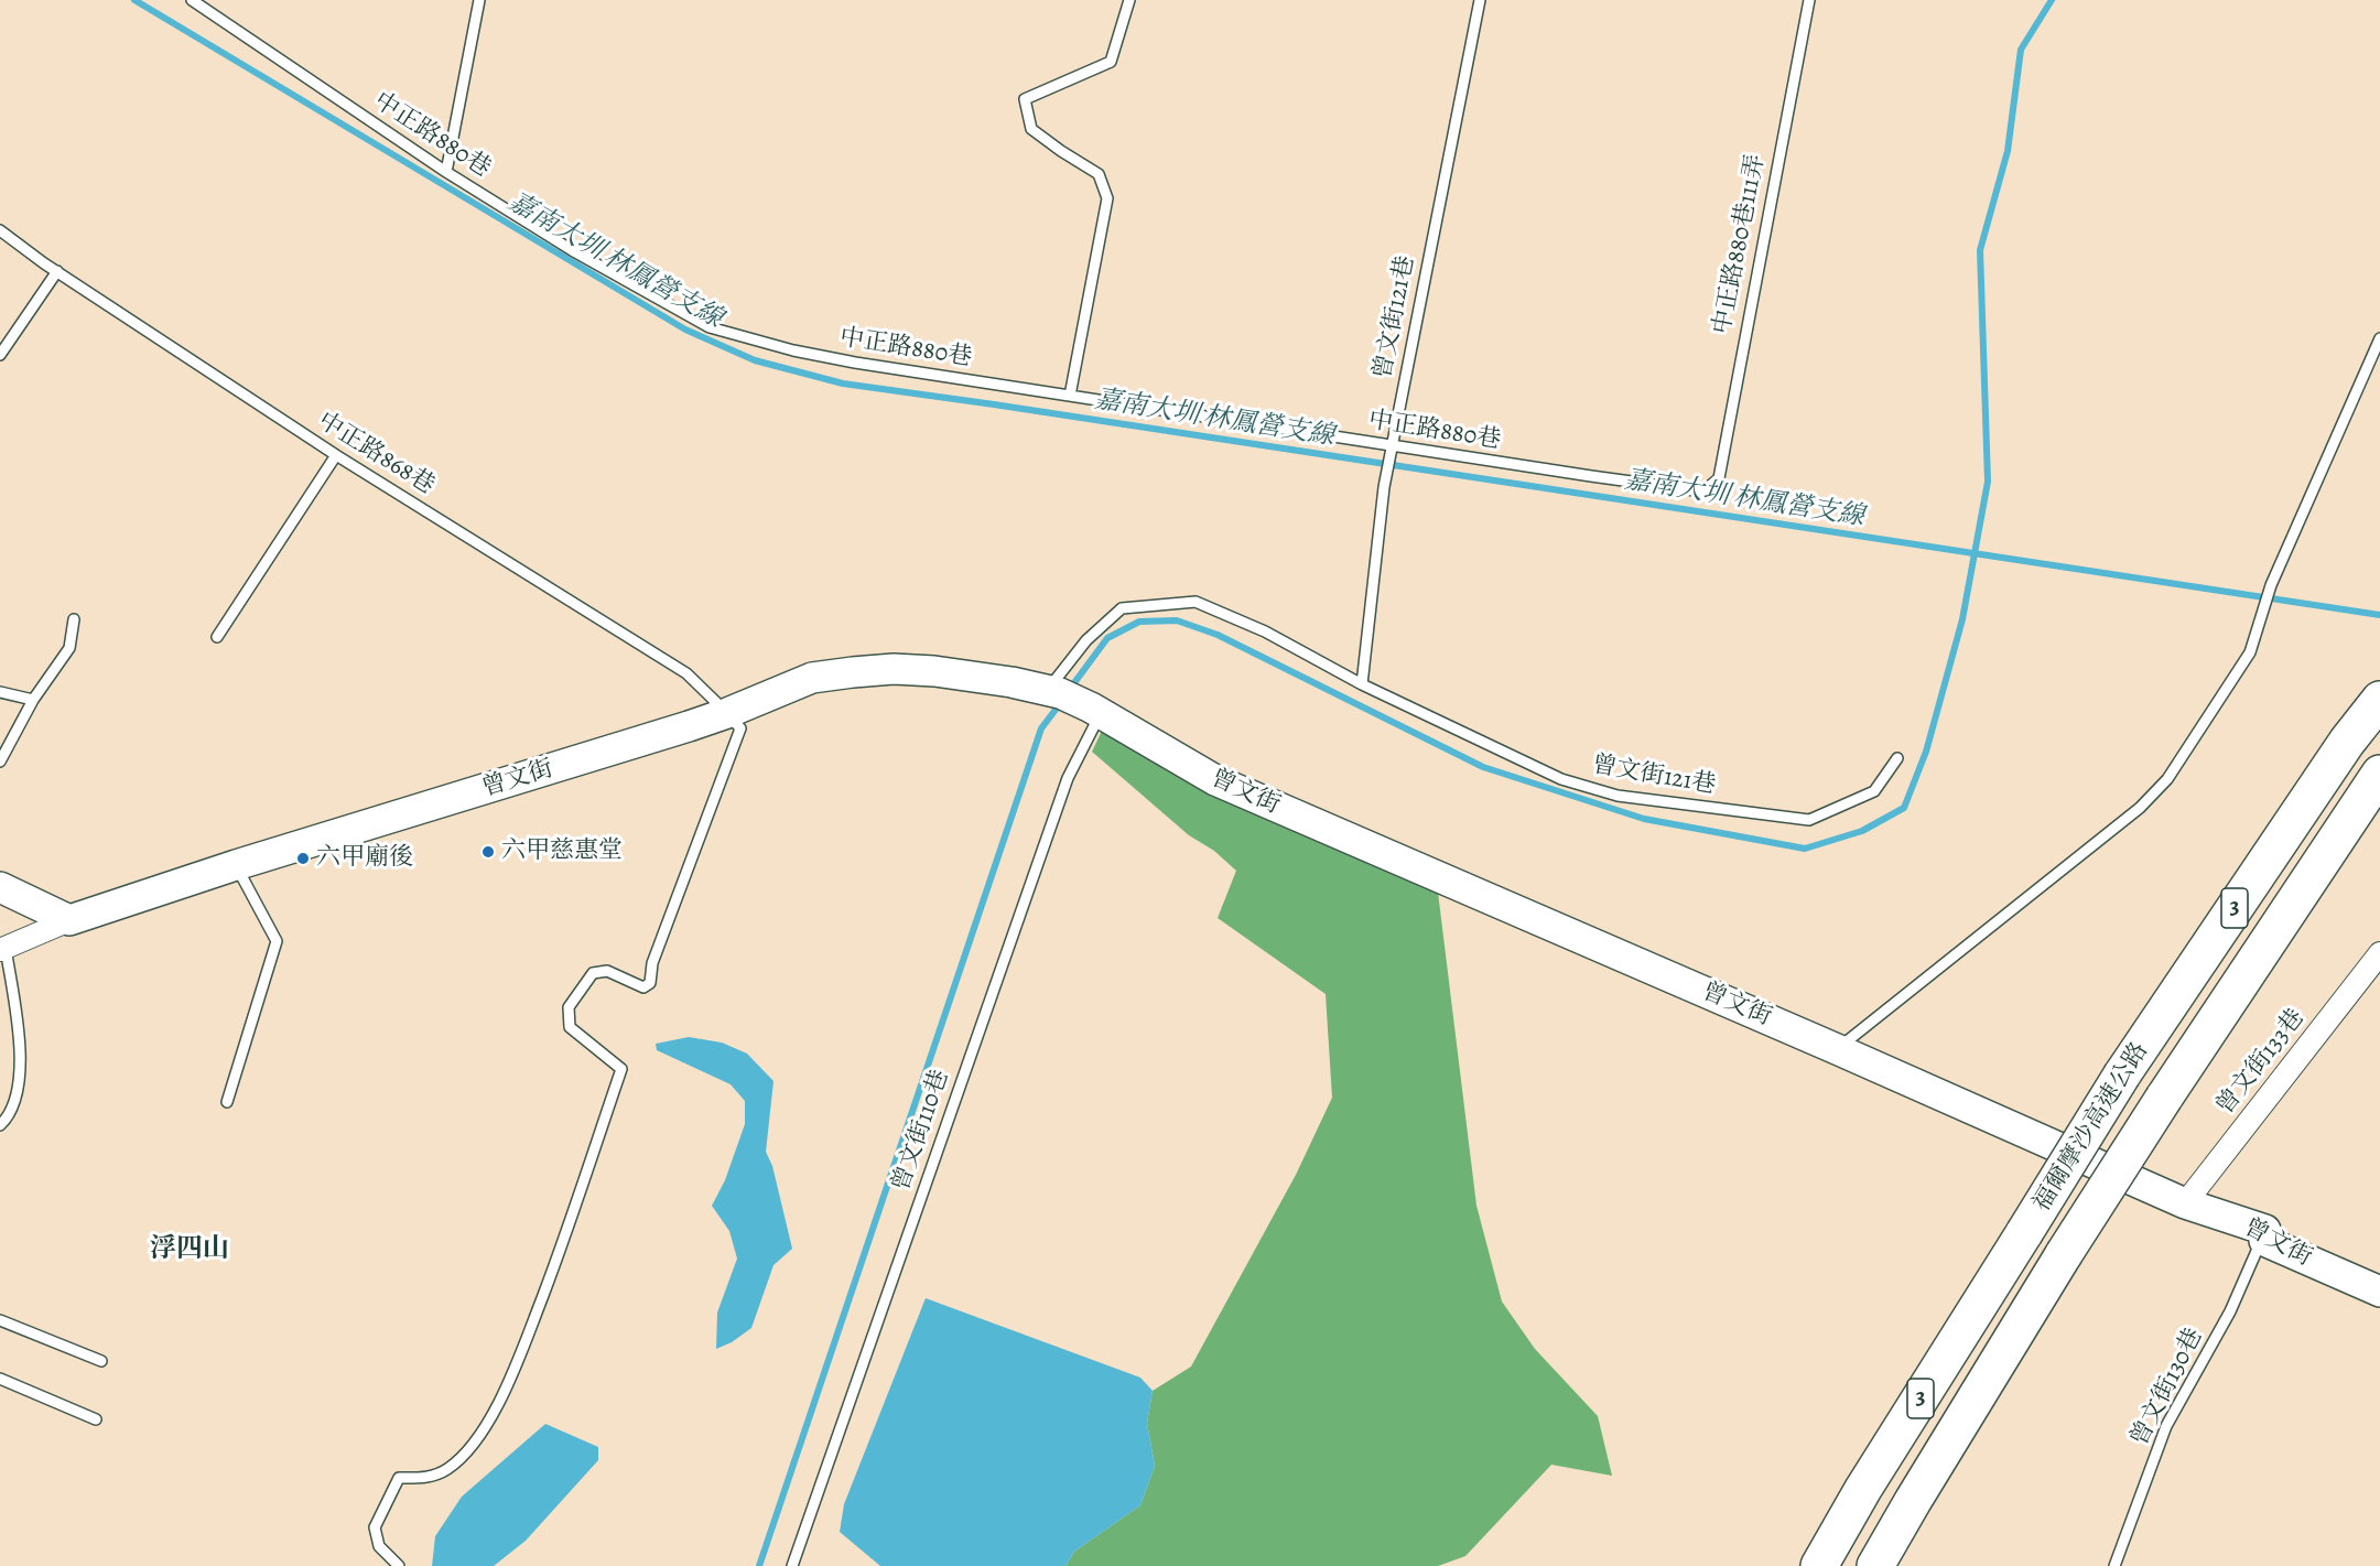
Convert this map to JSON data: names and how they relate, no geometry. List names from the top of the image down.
{
  "streets": {
    "highway": ["3", "福爾摩沙高速公路"],
    "main road": ["曾文街"],
    "street": ["曾文街133巷"],
    "lane": [
      "中正路880巷",
      "中正路880巷111弄",
      "曾文街121巷",
      "中正路868巷",
      "曾文街110巷",
      "曾文街130巷"
    ]
  },
  "crossings": [
    ["中正路880巷", "中正路880巷111弄"],
    ["中正路880巷", "曾文街121巷"],
    ["曾文街121巷", "曾文街"],
    ["中正路868巷", "曾文街"],
    ["曾文街", "曾文街133巷"],
    ["曾文街", "曾文街110巷"],
    ["曾文街", "曾文街130巷"]
  ],
  "districts": ["浮四山"],
  "water": ["嘉南大圳 林鳳營支線"],
  "places": ["六甲慈惠堂", "六甲廟後"]
}
